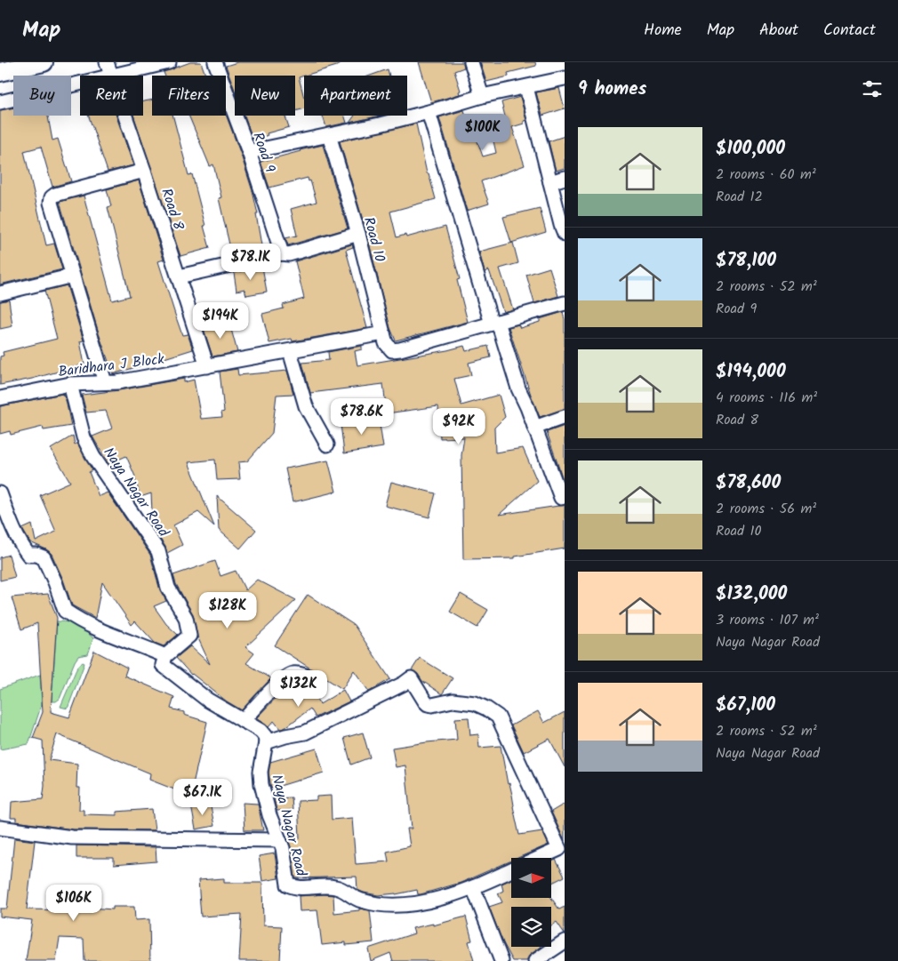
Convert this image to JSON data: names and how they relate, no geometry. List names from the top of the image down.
{
  "streets": {
    "street": [
      "Road 9",
      "Road 8",
      "Road 10",
      "Baridhara J Block",
      "Naya Nagar Road"
    ]
  },
  "crossings": [
    ["Road 8", "Baridhara J Block"],
    ["Road 10", "Baridhara J Block"],
    ["Baridhara J Block", "Naya Nagar Road"]
  ],
  "north": "right",
  "page": {
    "header": "Map",
    "nav": [
      "Home",
      "Map",
      "About",
      "Contact"
    ],
    "heading": "9 homes",
    "chip": [
      "Buy",
      "Rent",
      "Filters",
      "New",
      "Apartment"
    ],
    "price": [
      "$100K",
      "$78.1K",
      "$194K",
      "$78.6K",
      "$92K",
      "$128K",
      "$132K",
      "$67.1K",
      "$106K"
    ],
    "list": [
      {
        "name": "$100,000",
        "note": "2 rooms · 60 m² · Road 12"
      },
      {
        "name": "$78,100",
        "note": "2 rooms · 52 m² · Road 9"
      },
      {
        "name": "$194,000",
        "note": "4 rooms · 116 m² · Road 8"
      },
      {
        "name": "$78,600",
        "note": "2 rooms · 56 m² · Road 10"
      },
      {
        "name": "$132,000",
        "note": "3 rooms · 107 m² · Naya Nagar Road"
      },
      {
        "name": "$67,100",
        "note": "2 rooms · 52 m² · Naya Nagar Road"
      }
    ]
  }
}
